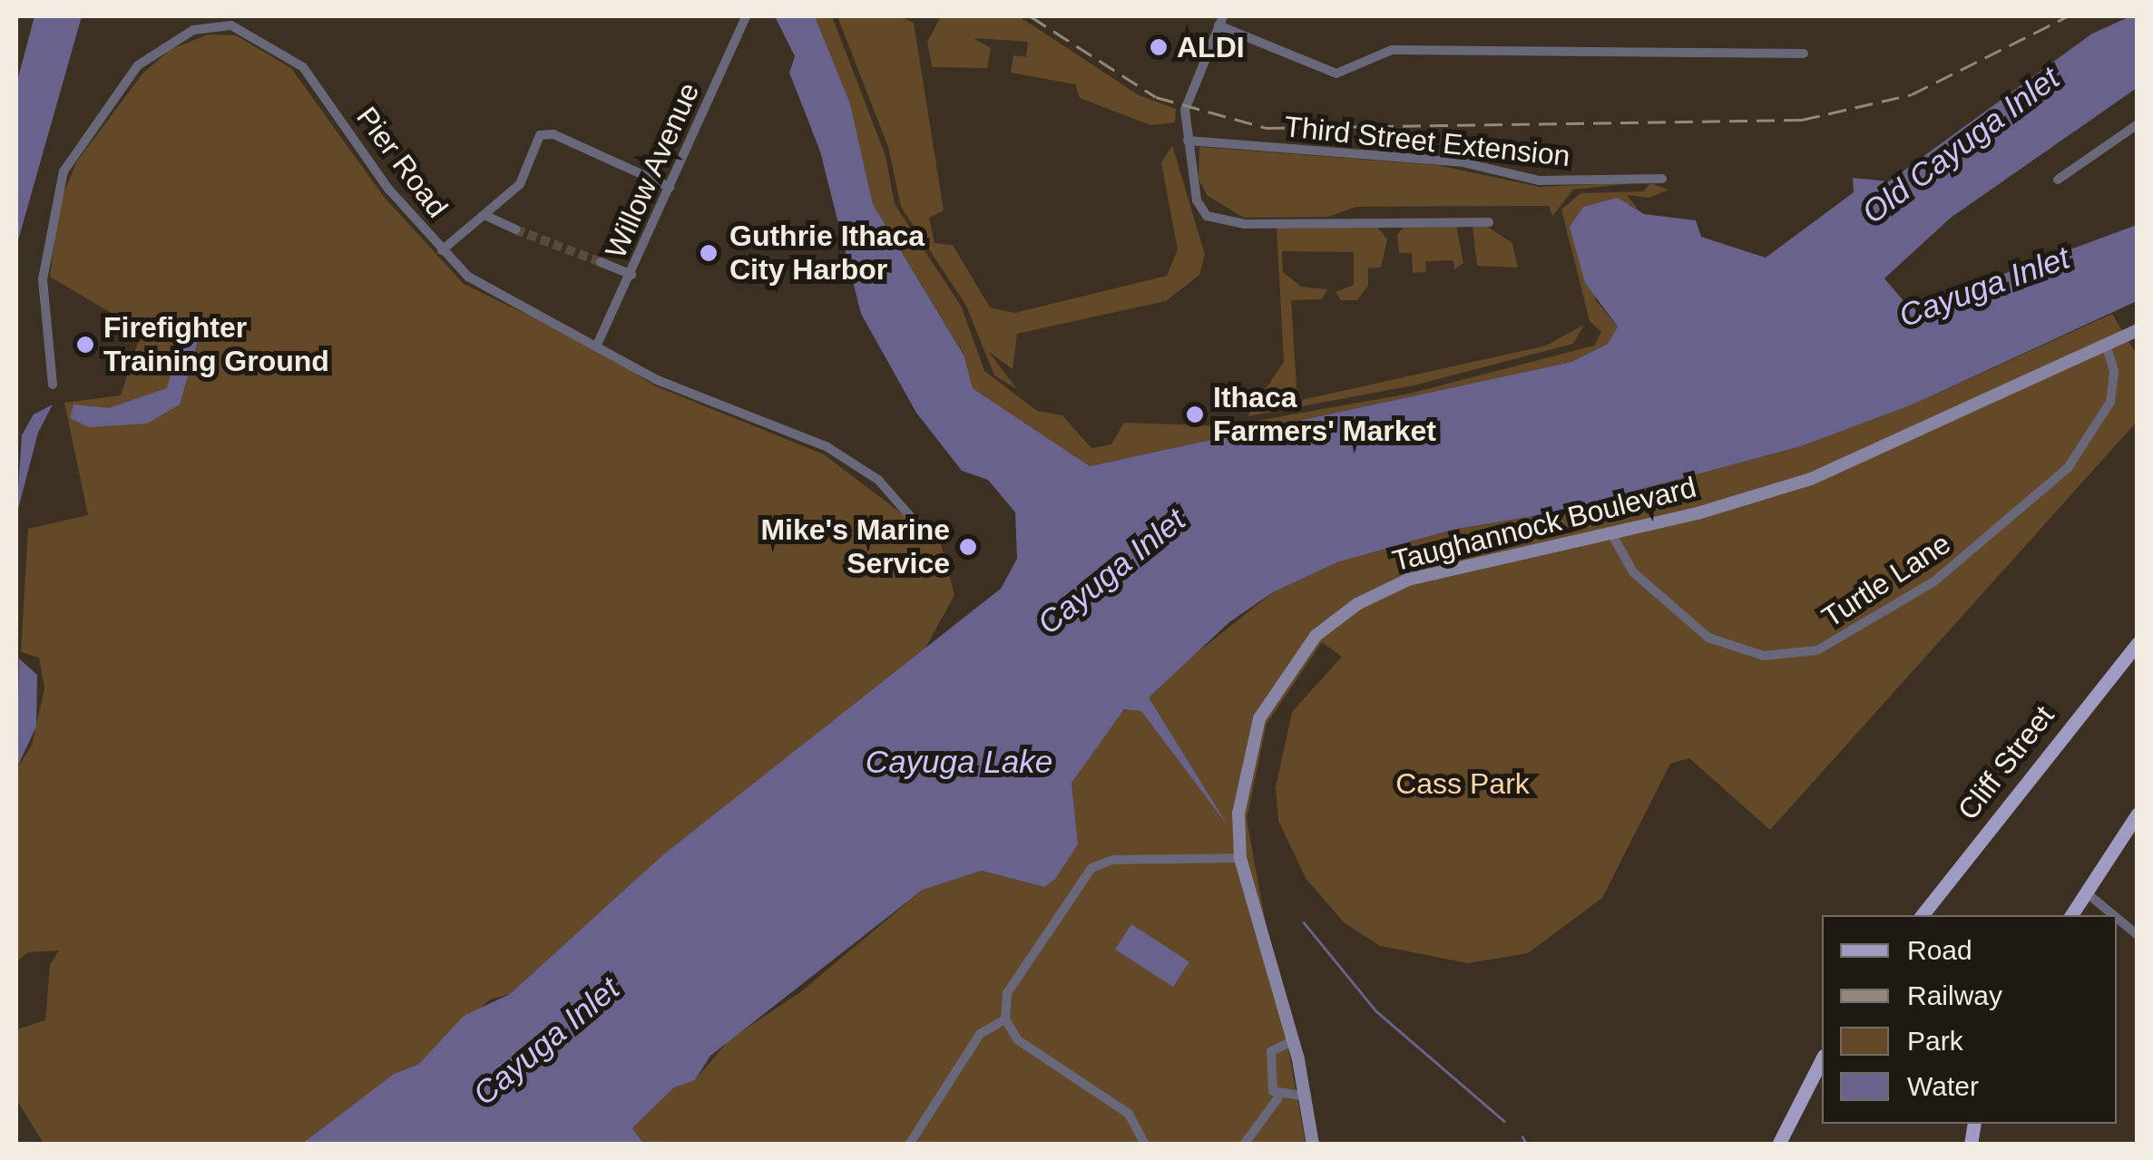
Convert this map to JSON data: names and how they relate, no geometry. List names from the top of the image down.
{
  "streets": {
    "main road": ["Taughannock Boulevard", "Cliff Street"],
    "street": [
      "Third Street Extension",
      "Pier Road",
      "Willow Avenue",
      "Turtle Lane"
    ]
  },
  "crossings": [
    ["Pier Road", "Willow Avenue"],
    ["Taughannock Boulevard", "Turtle Lane"]
  ],
  "water": ["Old Cayuga Inlet", "Cayuga Inlet", "Cayuga Lake"],
  "parks": ["Cass Park"],
  "places": [
    "ALDI",
    "Guthrie Ithaca City Harbor",
    "Firefighter Training Ground",
    "Ithaca Farmers' Market",
    "Mike's Marine Service"
  ],
  "legend": [
    "Road",
    "Railway",
    "Park",
    "Water"
  ]
}
